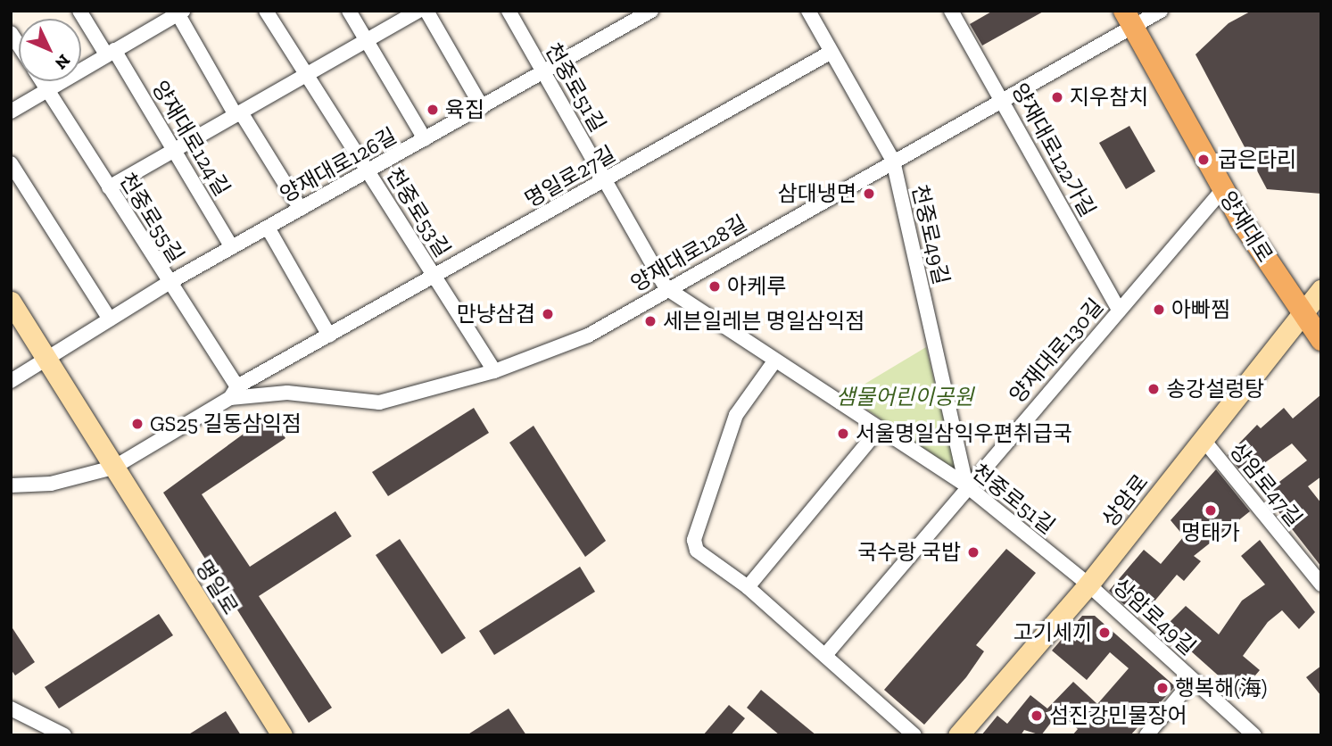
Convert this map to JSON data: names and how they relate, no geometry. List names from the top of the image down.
{
  "streets": {
    "main road": ["양재대로"],
    "street": [
      "천중로51길",
      "양재대로124길",
      "양재대로122가길",
      "양재대로126길",
      "명일로27길",
      "천중로53길",
      "천중로55길",
      "천중로49길",
      "양재대로128길",
      "양재대로130길",
      "상암로47길",
      "상암로",
      "명일로",
      "상암로49길"
    ]
  },
  "crossings": [
    ["천중로51길", "양재대로126길"],
    ["천중로51길", "명일로27길"],
    ["천중로51길", "천중로49길"],
    ["천중로51길", "양재대로128길"],
    ["천중로51길", "양재대로130길"],
    ["천중로51길", "상암로"],
    ["천중로51길", "상암로49길"],
    ["양재대로124길", "양재대로126길"],
    ["양재대로122가길", "양재대로128길"],
    ["양재대로122가길", "양재대로130길"],
    ["양재대로126길", "천중로53길"],
    ["양재대로126길", "천중로55길"],
    ["양재대로126길", "명일로"],
    ["명일로27길", "천중로53길"],
    ["명일로27길", "천중로55길"],
    ["명일로27길", "천중로49길"],
    ["명일로27길", "양재대로128길"],
    ["명일로27길", "명일로"],
    ["천중로53길", "양재대로128길"],
    ["천중로55길", "양재대로128길"],
    ["양재대로", "양재대로128길"],
    ["양재대로", "양재대로130길"],
    ["양재대로", "상암로"],
    ["천중로49길", "양재대로128길"],
    ["천중로49길", "양재대로130길"],
    ["상암로47길", "상암로"],
    ["상암로", "상암로49길"]
  ],
  "parks": ["샘물어린이공원"],
  "places": [
    "지우참치",
    "육집",
    "굽은다리",
    "삼대냉면",
    "아케루",
    "아빠찜",
    "만냥삼겹",
    "세븐일레븐 명일삼익점",
    "송강설렁탕",
    "GS25 길동삼익점",
    "서울명일삼익우편취급국",
    "명태가",
    "국수랑 국밥",
    "고기세끼",
    "행복해(海)",
    "섬진강민물장어"
  ],
  "north": "bottom right"
}
